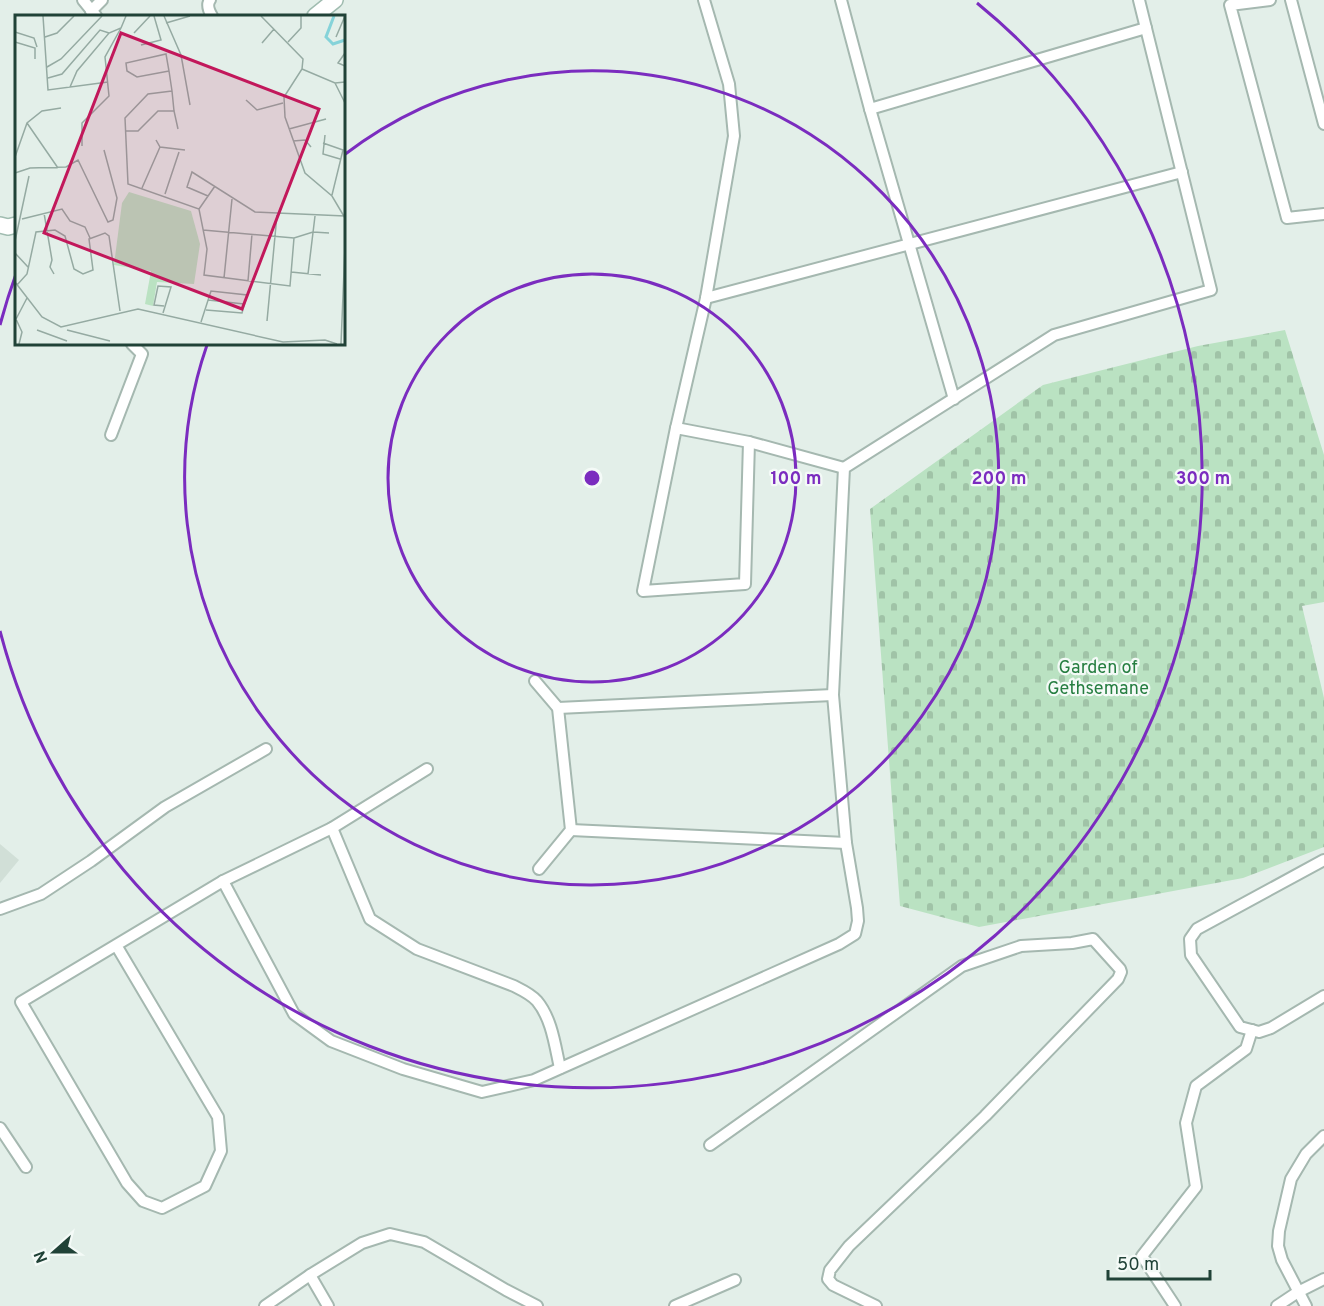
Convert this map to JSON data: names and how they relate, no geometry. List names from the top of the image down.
{
  "parks": ["Garden of Gethsemane"],
  "scale_bar": "50 m",
  "north": "left",
  "rings": ["100 m", "200 m", "300 m"]
}
